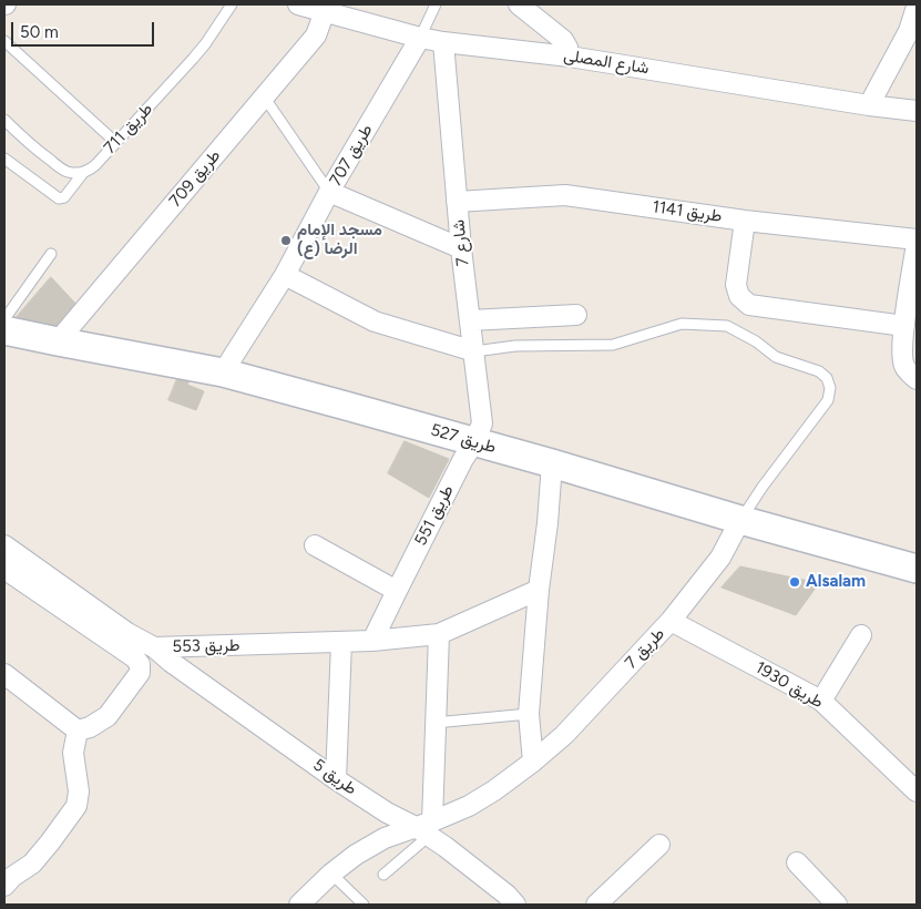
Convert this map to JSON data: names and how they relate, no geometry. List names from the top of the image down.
{
  "streets": {
    "street": [
      "شارع المصلى",
      "طريق 707",
      "طريق 709",
      "طريق 1141",
      "شارع 7",
      "طريق 527",
      "طريق 551",
      "طريق 553",
      "طريق 7",
      "طريق 1930",
      "طريق 5"
    ],
    "lane": ["طريق 711"]
  },
  "crossings": [
    ["شارع المصلى", "طريق 707"],
    ["شارع المصلى", "طريق 709"],
    ["شارع المصلى", "شارع 7"],
    ["طريق 707", "طريق 527"],
    ["طريق 709", "طريق 527"],
    ["طريق 1141", "شارع 7"],
    ["شارع 7", "طريق 527"],
    ["شارع 7", "طريق 551"],
    ["طريق 527", "طريق 551"],
    ["طريق 527", "طريق 7"],
    ["طريق 551", "طريق 553"],
    ["طريق 553", "طريق 5"],
    ["طريق 7", "طريق 1930"],
    ["طريق 7", "طريق 5"]
  ],
  "places": ["مسجد الإمام الرضا (ع)", "Alsalam"],
  "scale_bar": "50 m"
}
